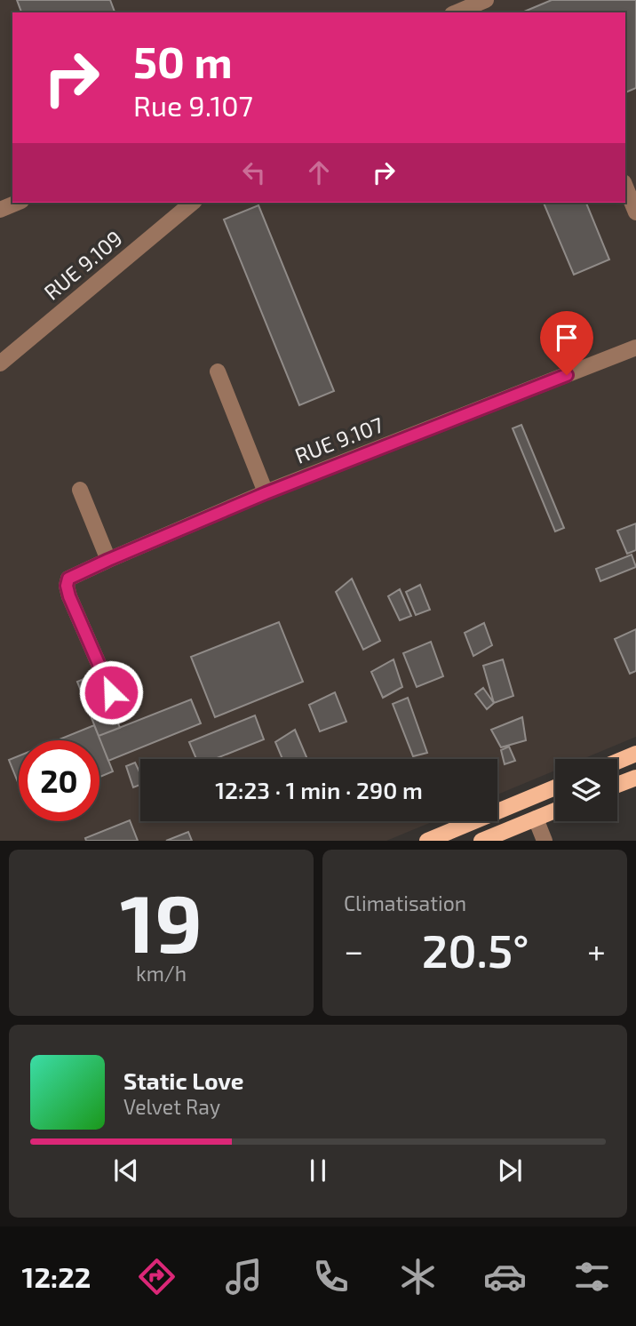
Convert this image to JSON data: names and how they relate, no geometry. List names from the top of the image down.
{
  "streets": {
    "street": ["RUE 9.109", "RUE 9.107"]
  },
  "page": {
    "turn": ["50 m", "Rue 9.107"],
    "limit": "20",
    "trip": "12:23 · 1 min · 290 m",
    "tile": [
      ["19", "km/h"],
      "Climatisation"
    ],
    "heat": ["−", "20.5°", "+"],
    "song": ["Static Love", "Velvet Ray"],
    "tabs": "12:22"
  }
}
